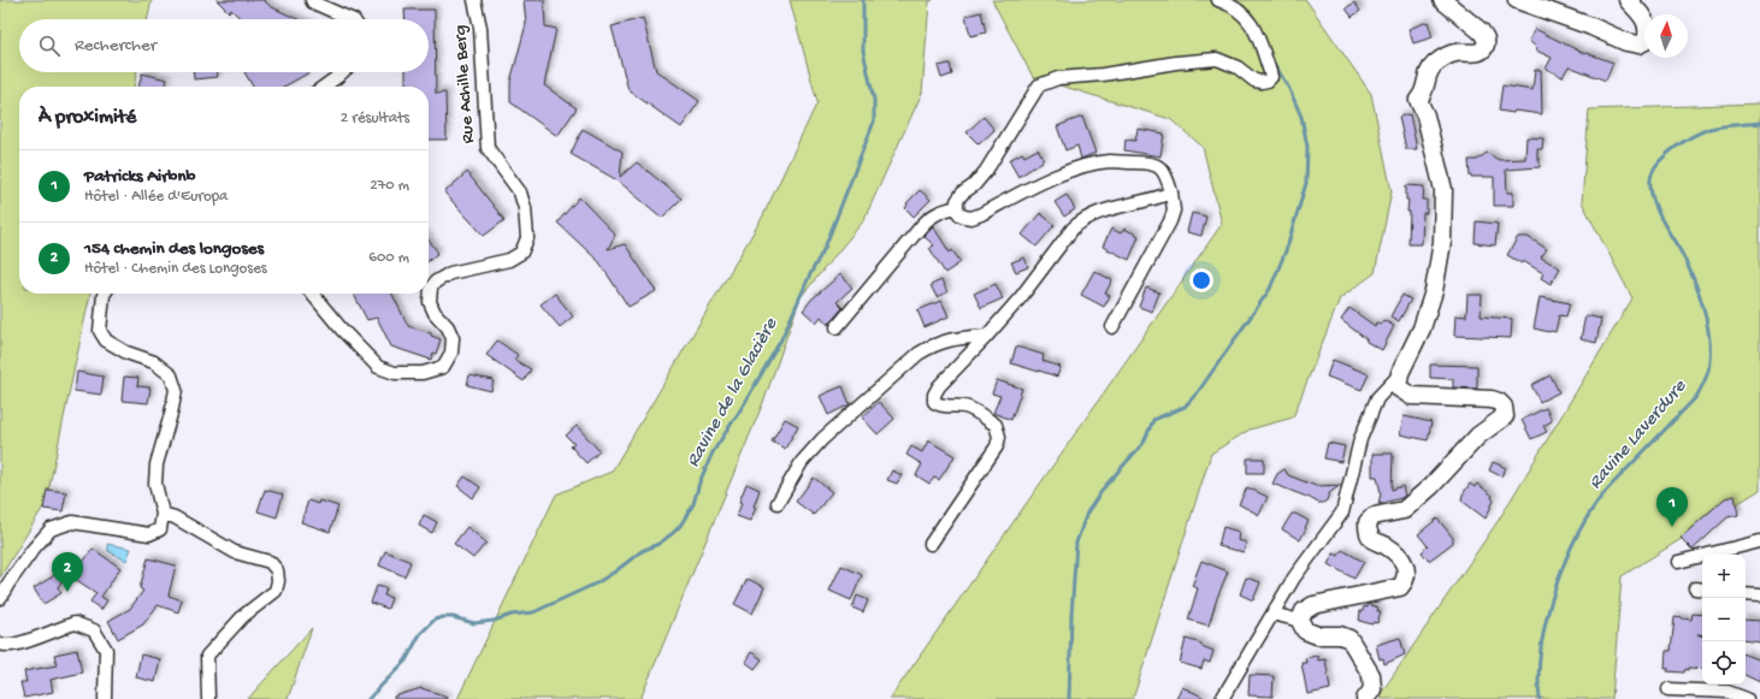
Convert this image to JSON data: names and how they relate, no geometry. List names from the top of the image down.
{
  "streets": {
    "street": ["Rue Achille Berg"]
  },
  "water": ["Ravine de la Glacière", "Ravine Laverdure"],
  "north": "top",
  "page": {
    "search": "Rechercher",
    "heading": ["À proximité", "2 résultats"],
    "list": [
      {
        "mark": "1",
        "name": "Patricks Airbnb",
        "note": "Hôtel · Allée d'Europa",
        "value": "270 m"
      },
      {
        "mark": "2",
        "name": "154 chemin des longoses",
        "note": "Hôtel · Chemin des Longoses",
        "value": "600 m"
      }
    ],
    "pins": ["1", "2"],
    "map_buttons": ["+", "−"]
  }
}
